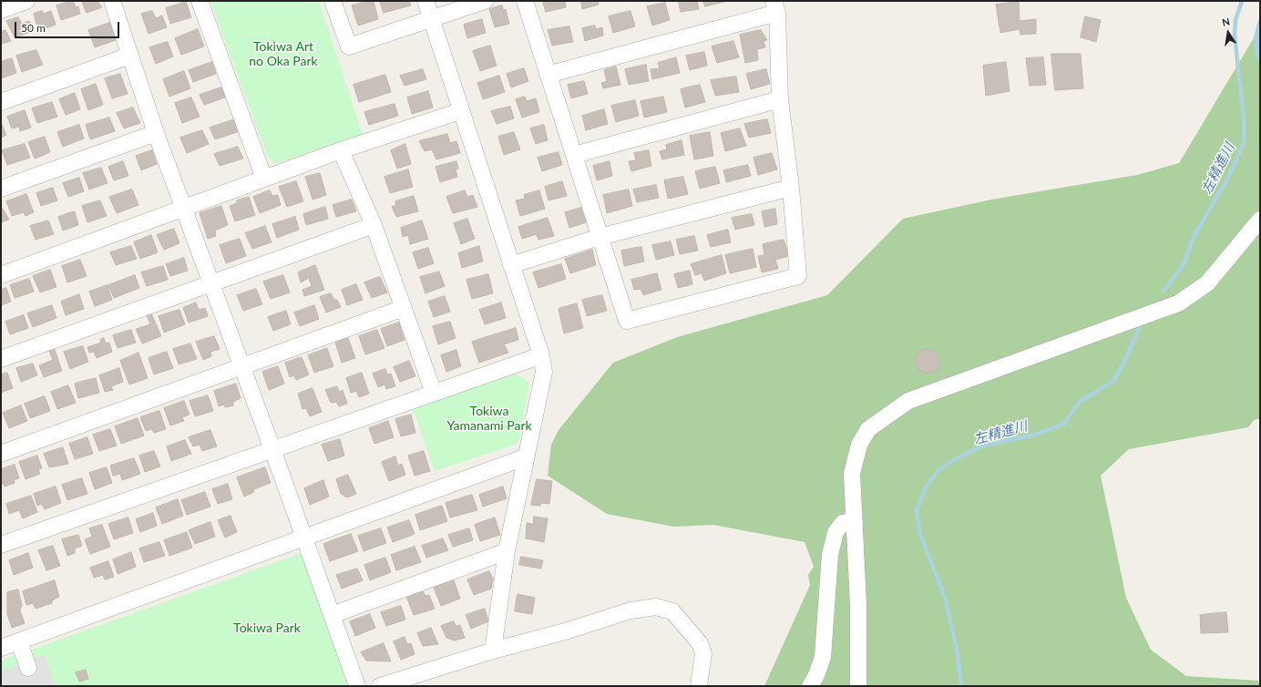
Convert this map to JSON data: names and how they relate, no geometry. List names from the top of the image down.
{
  "water": ["左精進川"],
  "parks": ["Tokiwa Art no Oka Park", "Tokiwa Yamanami Park", "Tokiwa Park"],
  "scale_bar": "50 m",
  "north": "top"
}
